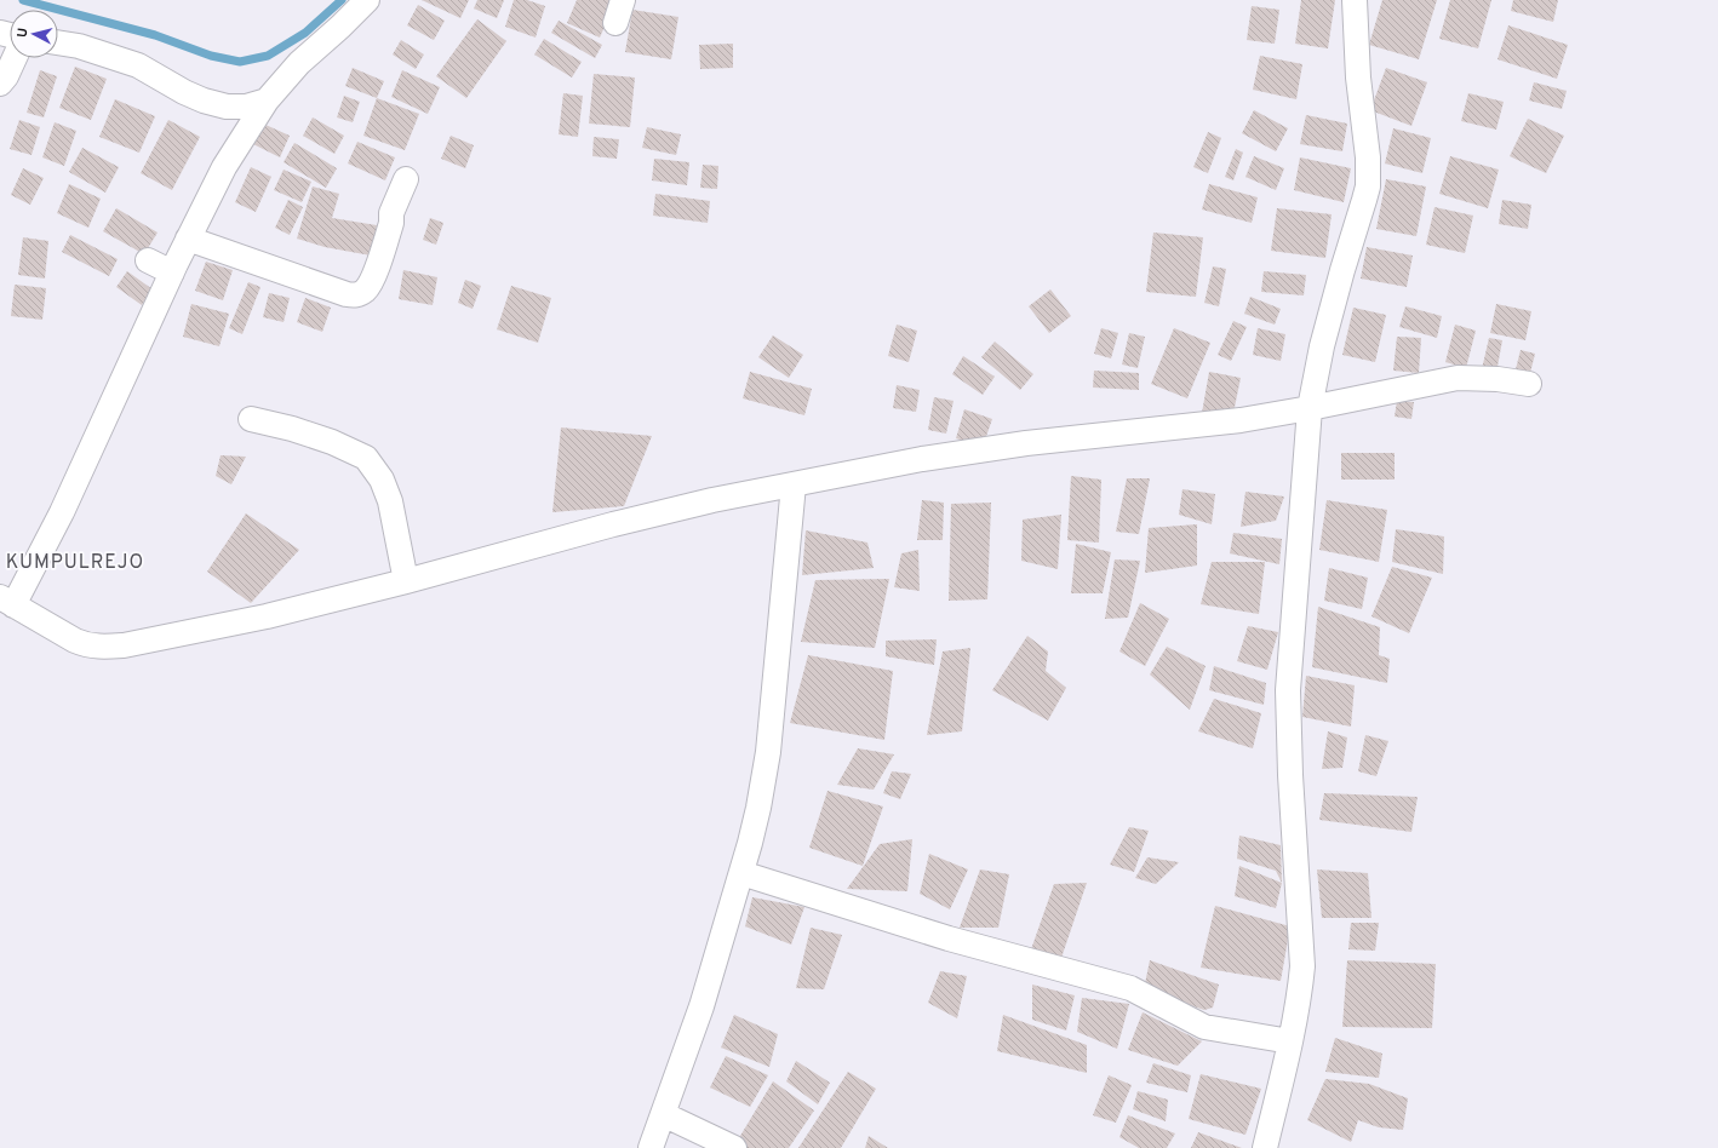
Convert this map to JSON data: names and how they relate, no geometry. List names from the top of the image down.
{
  "districts": ["KUMPULREJO"],
  "north": "left"
}
